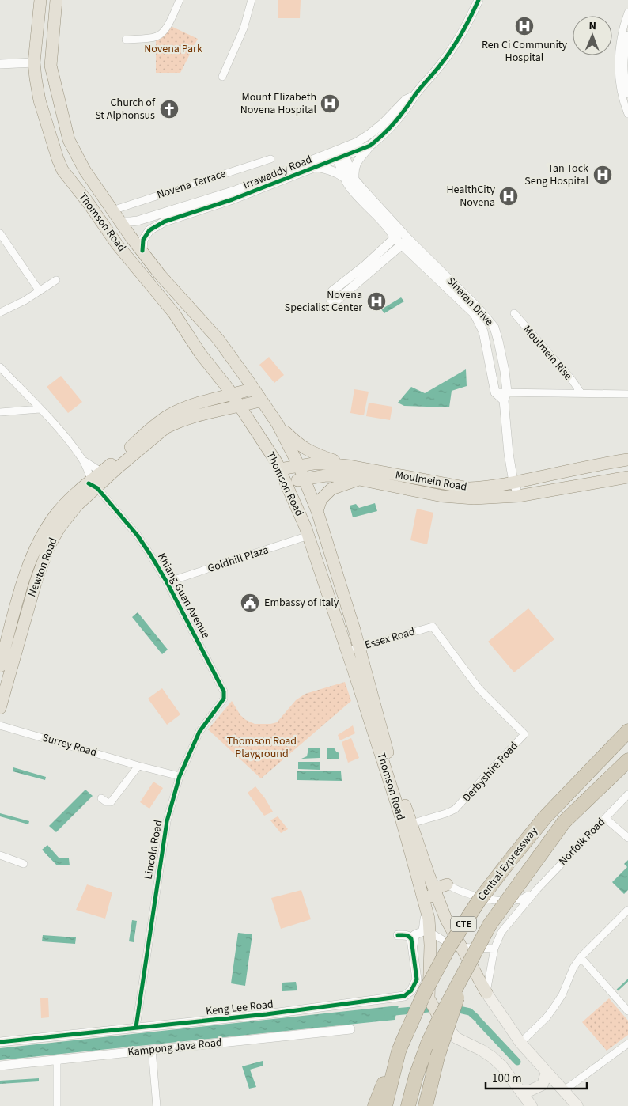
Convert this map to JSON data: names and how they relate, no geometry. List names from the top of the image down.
{
  "streets": {
    "highway": ["Central Expressway", "CTE"],
    "main road": ["Thomson Road", "Moulmein Road", "Newton Road"],
    "street": [
      "Irrawaddy Road",
      "Novena Terrace",
      "Sinaran Drive",
      "Moulmein Rise",
      "Goldhill Plaza",
      "Khiang Guan Avenue",
      "Essex Road",
      "Surrey Road",
      "Derbyshire Road",
      "Norfolk Road",
      "Lincoln Road",
      "Keng Lee Road",
      "Kampong Java Road"
    ]
  },
  "crossings": [
    ["Irrawaddy Road", "Thomson Road"],
    ["Irrawaddy Road", "Sinaran Drive"],
    ["Novena Terrace", "Thomson Road"],
    ["Thomson Road", "Moulmein Road"],
    ["Thomson Road", "Goldhill Plaza"],
    ["Thomson Road", "Newton Road"],
    ["Thomson Road", "Essex Road"],
    ["Thomson Road", "Derbyshire Road"],
    ["Thomson Road", "Norfolk Road"],
    ["Sinaran Drive", "Moulmein Rise"],
    ["Sinaran Drive", "Moulmein Road"],
    ["Goldhill Plaza", "Khiang Guan Avenue"],
    ["Newton Road", "Khiang Guan Avenue"],
    ["Khiang Guan Avenue", "Lincoln Road"],
    ["Essex Road", "Derbyshire Road"],
    ["Surrey Road", "Lincoln Road"],
    ["Lincoln Road", "Keng Lee Road"]
  ],
  "parks": ["Novena Park", "Thomson Road Playground"],
  "places": {
    "hospital": [
      "Ren Ci Community Hospital",
      "Mount Elizabeth Novena Hospital",
      "Tan Tock Seng Hospital",
      "HealthCity Novena",
      "Novena Specialist Center"
    ],
    "church": ["Church of St Alphonsus"],
    "public building": ["Embassy of Italy"]
  },
  "scale_bar": "100 m",
  "north": "top"
}
